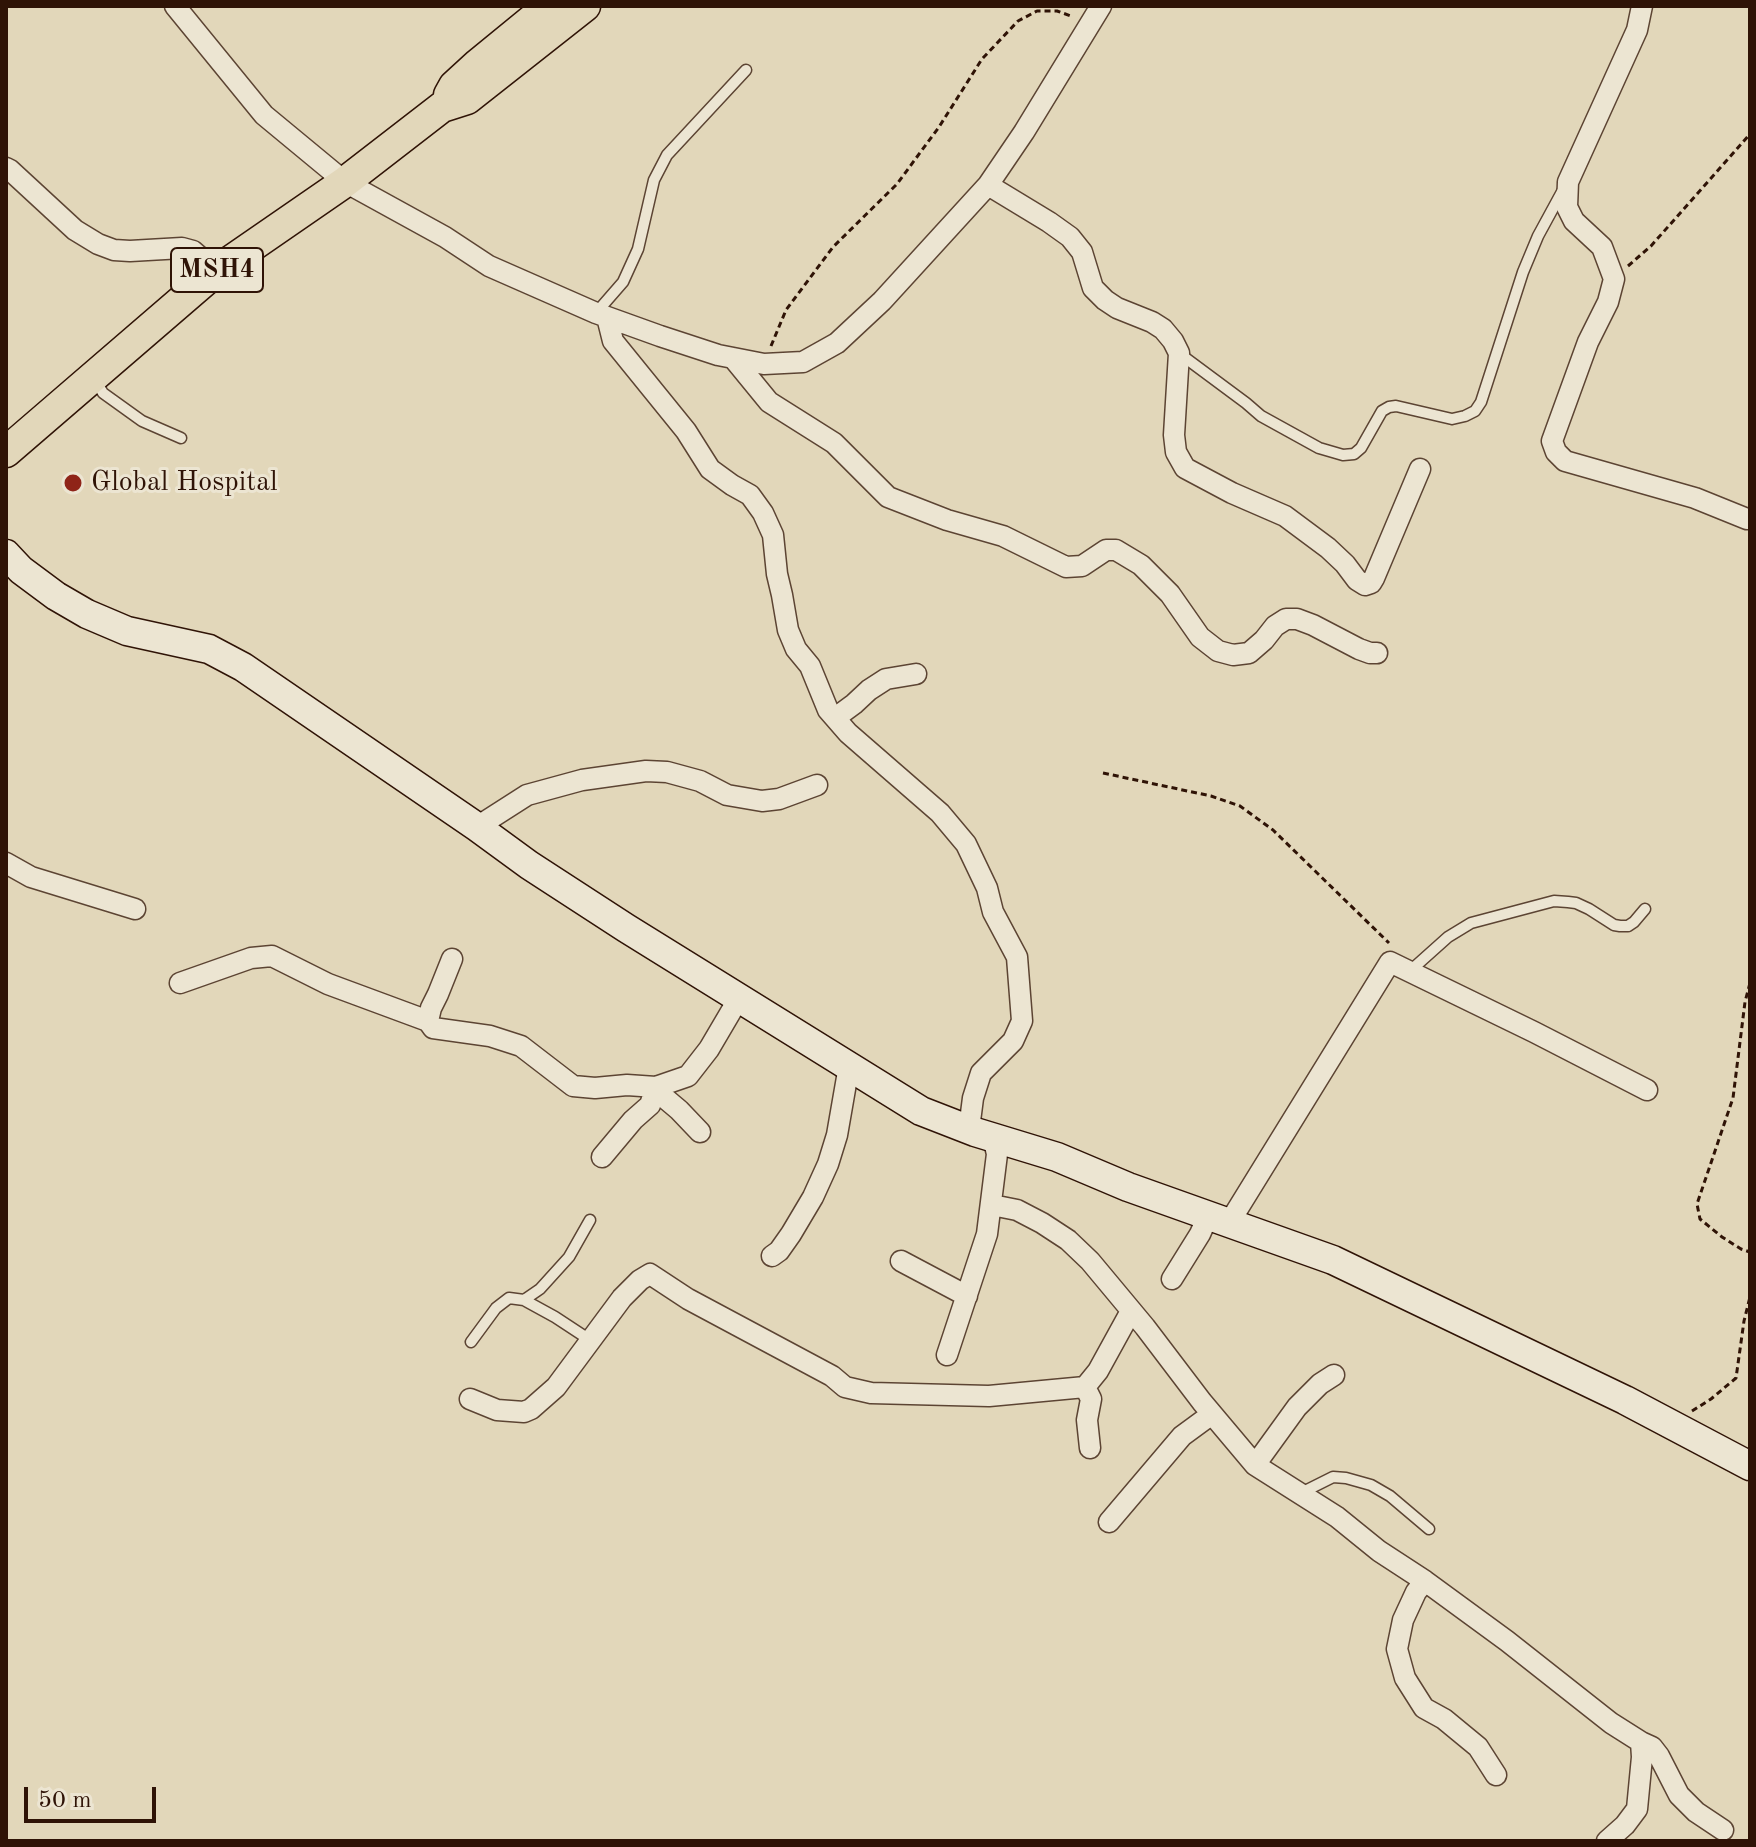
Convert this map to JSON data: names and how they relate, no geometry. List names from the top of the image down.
{
  "streets": {
    "main road": ["MSH4"]
  },
  "places": ["Global Hospital"],
  "scale_bar": "50 m"
}
